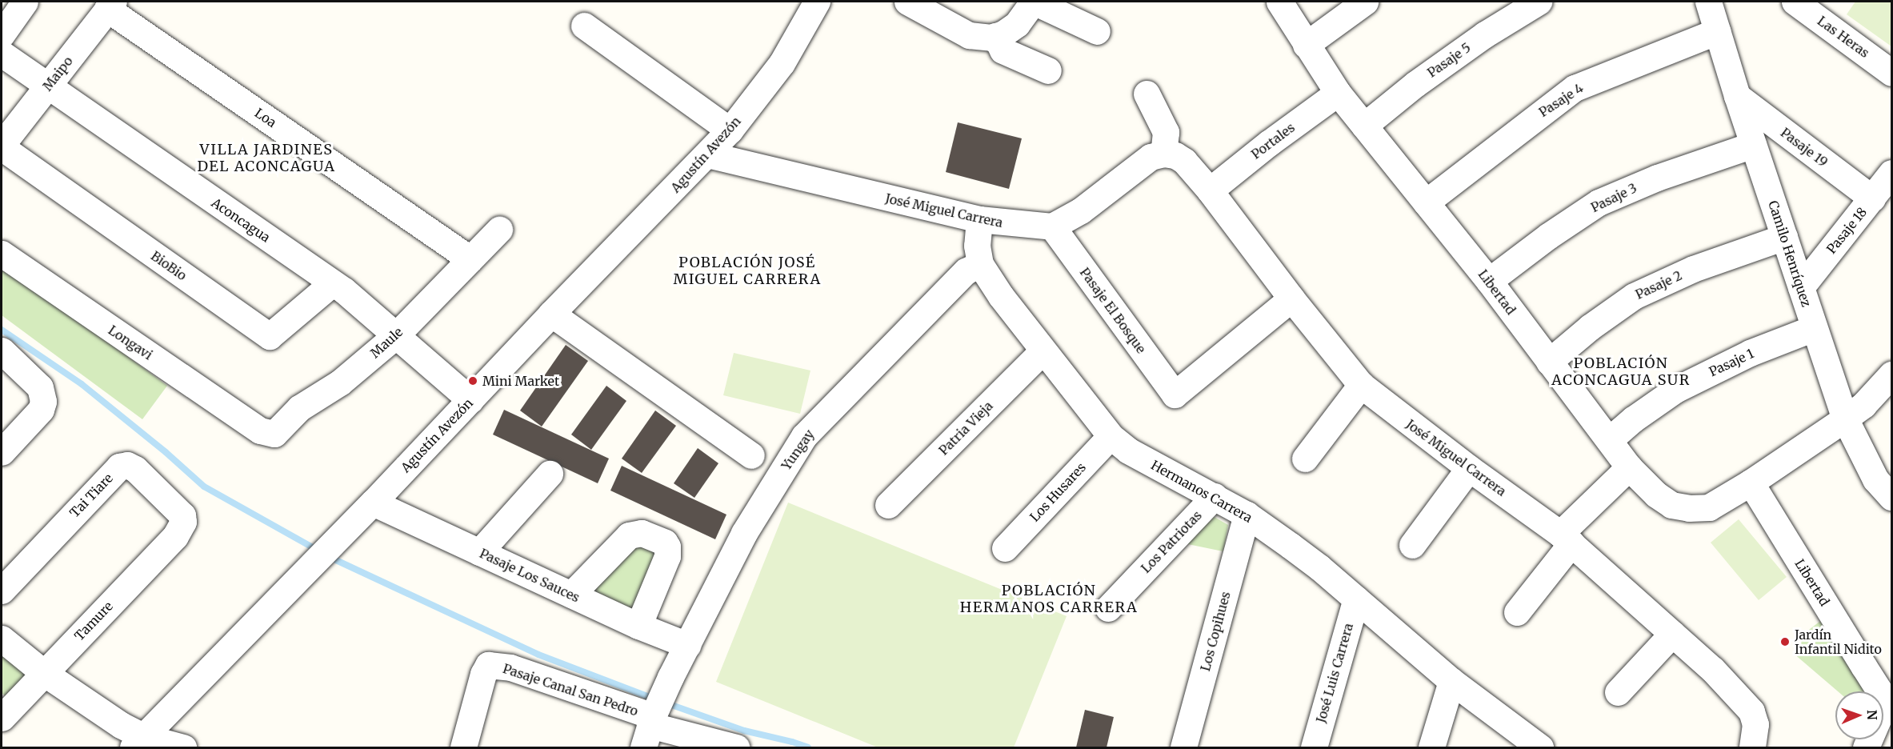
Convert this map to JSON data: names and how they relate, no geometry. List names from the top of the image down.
{
  "streets": {
    "street": [
      "Las Heras",
      "Pasaje 5",
      "Maipo",
      "Pasaje 4",
      "Loa",
      "Portales",
      "Pasaje 19",
      "Agustín Avezón",
      "Pasaje 3",
      "José Miguel Carrera",
      "Aconcagua",
      "Pasaje 18",
      "Camilo Henríquez",
      "BioBio",
      "Pasaje 2",
      "Libertad",
      "Pasaje El Bosque",
      "Longavi",
      "Maule",
      "Pasaje 1",
      "Patria Vieja",
      "Yungay",
      "Hermanos Carrera",
      "Los Husares",
      "Tai Tiare",
      "Los Patriotas",
      "Pasaje Los Sauces",
      "Tamure",
      "Los Copihues",
      "José Luis Carrera",
      "Pasaje Canal San Pedro"
    ]
  },
  "crossings": [
    ["Pasaje 5", "Libertad"],
    ["Maipo", "Loa"],
    ["Maipo", "Aconcagua"],
    ["Maipo", "BioBio"],
    ["Pasaje 4", "Camilo Henríquez"],
    ["Pasaje 4", "Libertad"],
    ["Loa", "Maule"],
    ["Portales", "José Miguel Carrera"],
    ["Portales", "Libertad"],
    ["Pasaje 19", "Pasaje 18"],
    ["Pasaje 19", "Camilo Henríquez"],
    ["Agustín Avezón", "José Miguel Carrera"],
    ["Agustín Avezón", "Aconcagua"],
    ["Agustín Avezón", "Pasaje Los Sauces"],
    ["Pasaje 3", "Camilo Henríquez"],
    ["Pasaje 3", "Libertad"],
    ["José Miguel Carrera", "Pasaje El Bosque"],
    ["José Miguel Carrera", "Hermanos Carrera"],
    ["Aconcagua", "BioBio"],
    ["Aconcagua", "Maule"],
    ["Pasaje 18", "Camilo Henríquez"],
    ["Camilo Henríquez", "Pasaje 2"],
    ["Camilo Henríquez", "Libertad"],
    ["Camilo Henríquez", "Pasaje 1"],
    ["Pasaje 2", "Libertad"],
    ["Libertad", "Pasaje 1"],
    ["Longavi", "Maule"],
    ["Patria Vieja", "Hermanos Carrera"],
    ["Yungay", "Hermanos Carrera"],
    ["Yungay", "Pasaje Los Sauces"],
    ["Yungay", "Pasaje Canal San Pedro"],
    ["Hermanos Carrera", "Los Husares"],
    ["Hermanos Carrera", "Los Patriotas"],
    ["Hermanos Carrera", "Los Copihues"],
    ["Hermanos Carrera", "José Luis Carrera"],
    ["Tai Tiare", "Tamure"]
  ],
  "districts": [
    "VILLA JARDINES DEL ACONCAGUA",
    "POBLACIÓN JOSÉ MIGUEL CARRERA",
    "POBLACIÓN ACONCAGUA SUR",
    "POBLACIÓN HERMANOS CARRERA"
  ],
  "places": ["Mini Market", "Jardín Infantil Nidito"],
  "north": "right"
}
